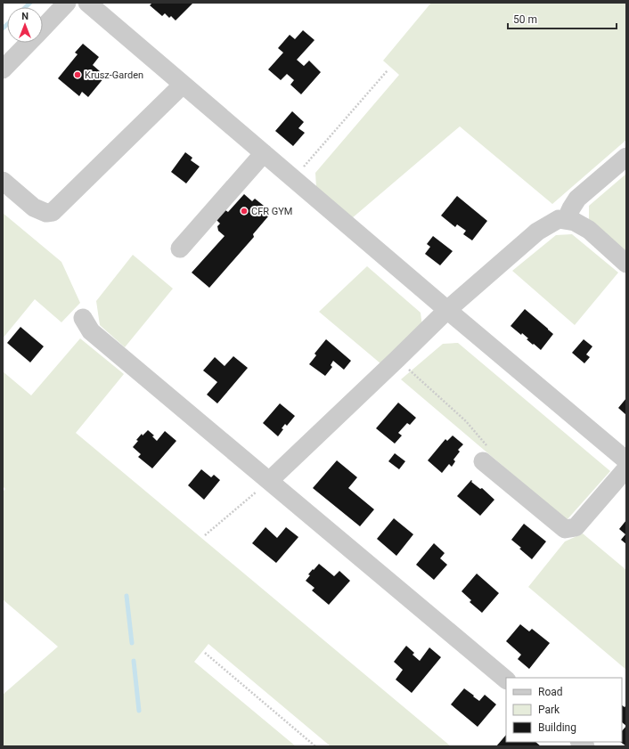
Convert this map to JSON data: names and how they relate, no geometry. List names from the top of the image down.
{
  "places": ["Krusz-Garden", "CFR GYM"],
  "legend": ["Road", "Park", "Building"],
  "scale_bar": "50 m",
  "north": "top"
}
